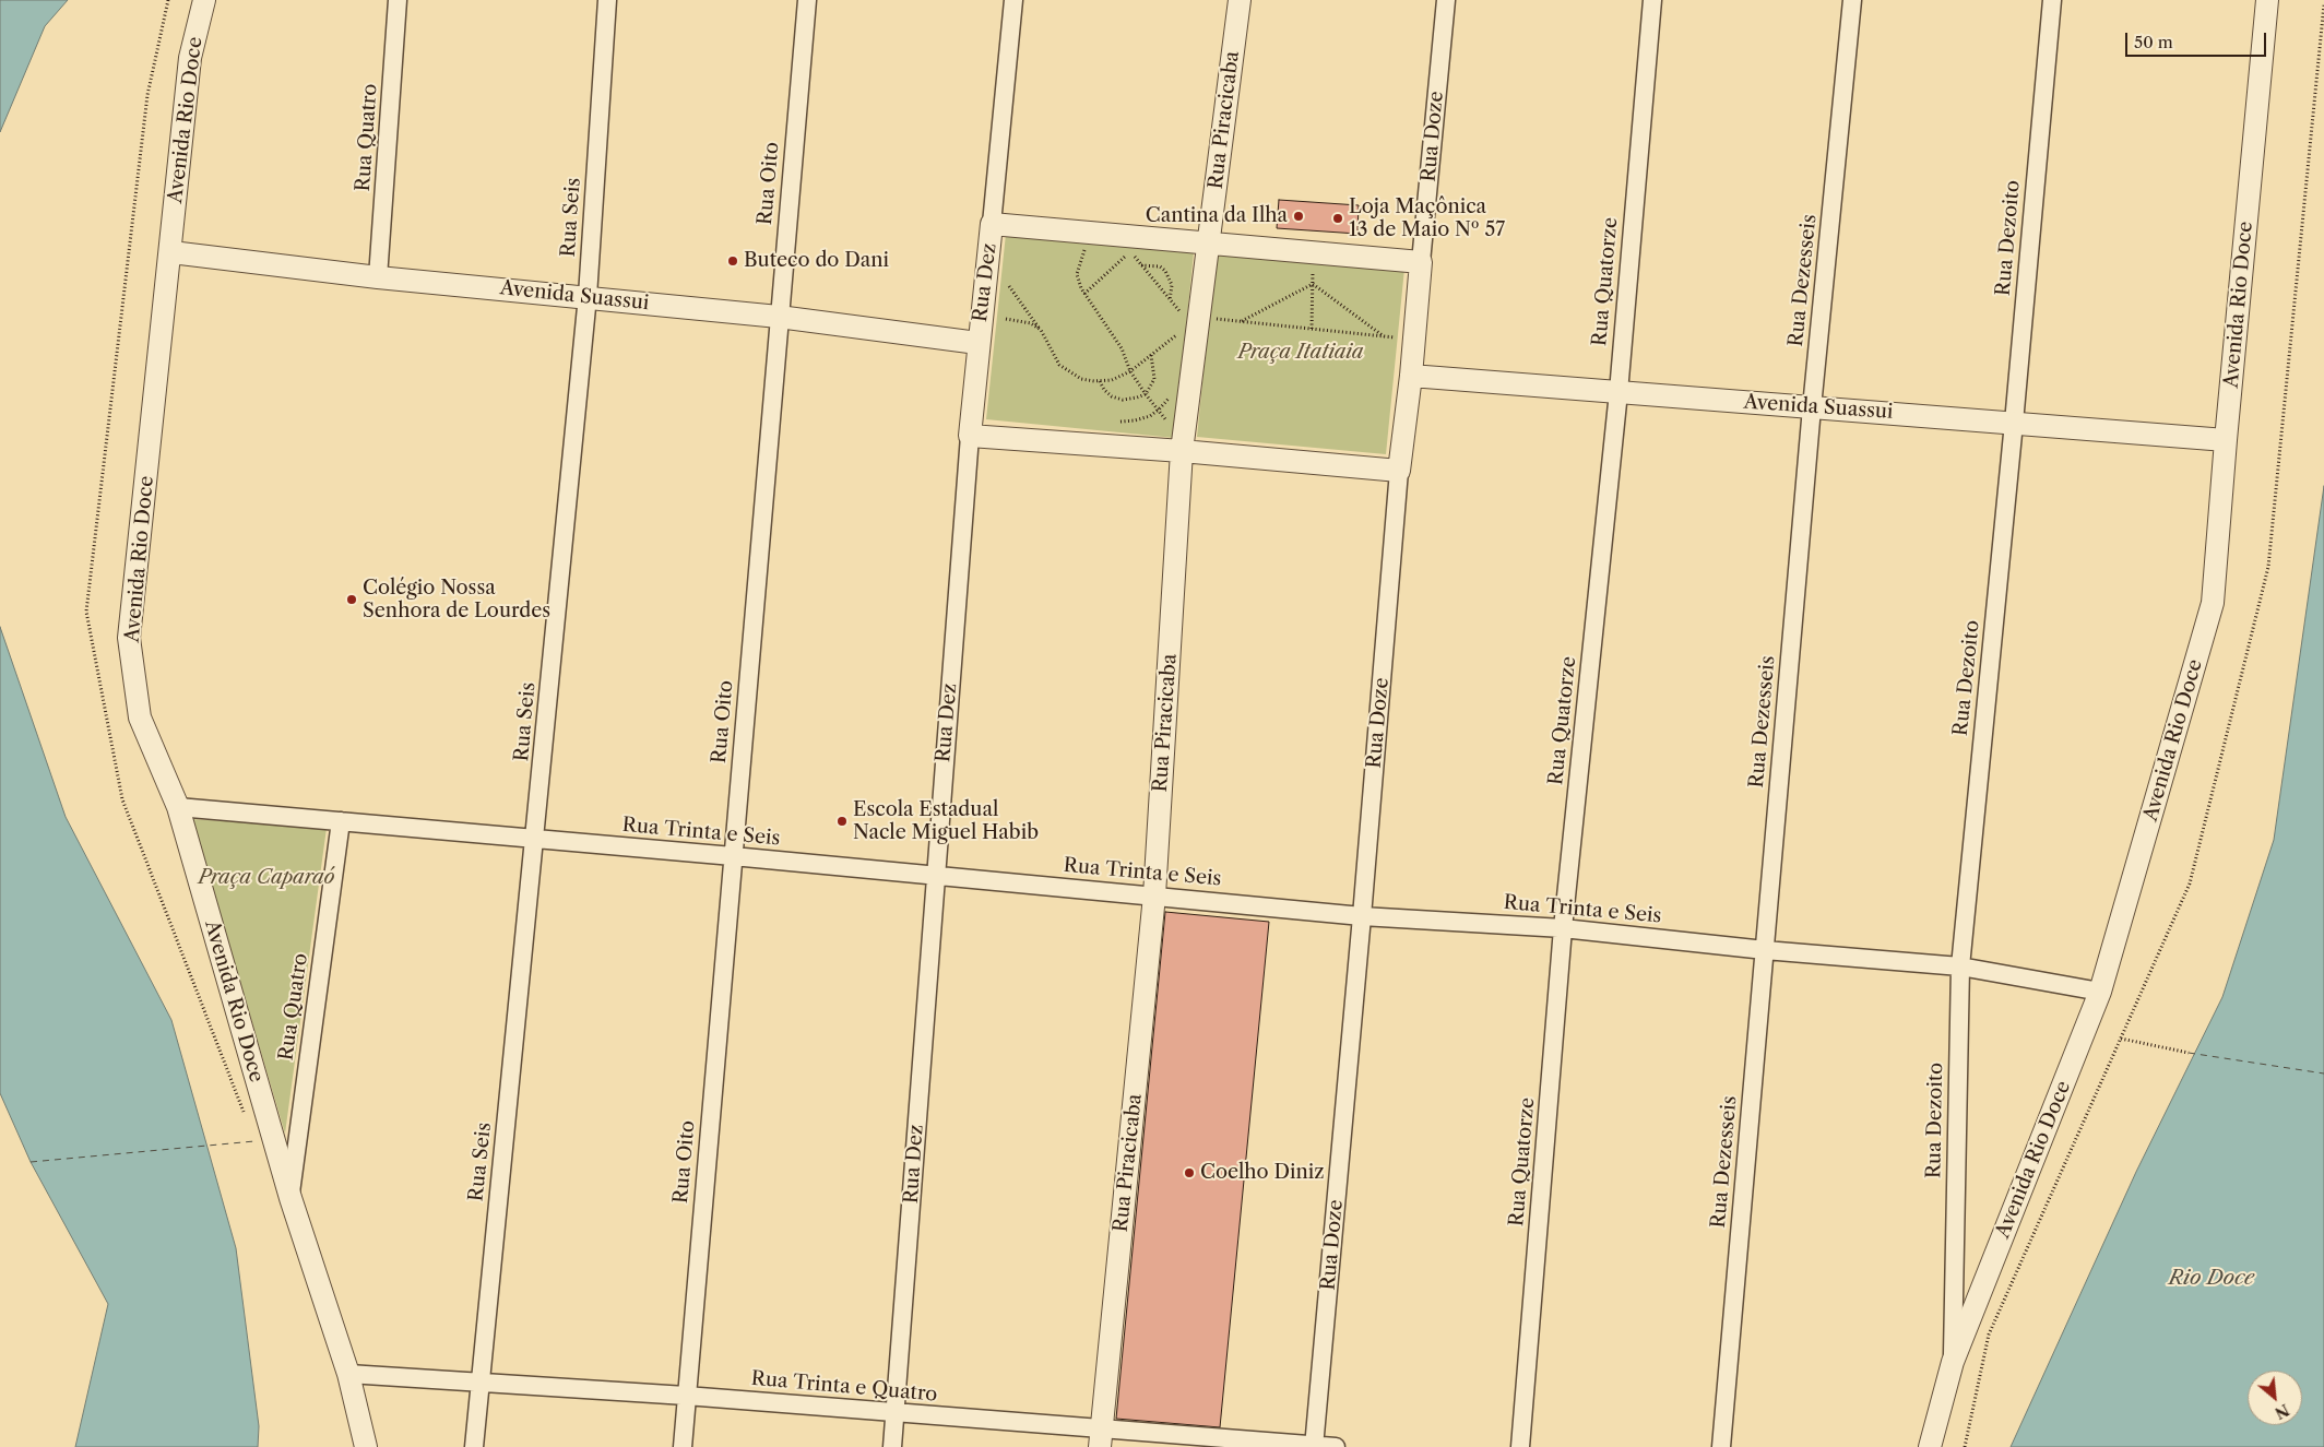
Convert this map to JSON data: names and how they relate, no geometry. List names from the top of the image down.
{
  "streets": {
    "street": [
      "Avenida Rio Doce",
      "Rua Piracicaba",
      "Rua Doze",
      "Rua Quatro",
      "Rua Oito",
      "Rua Seis",
      "Rua Dezoito",
      "Rua Dezesseis",
      "Rua Quatorze",
      "Rua Dez",
      "Avenida Suassui",
      "Rua Trinta e Seis",
      "Rua Trinta e Quatro"
    ]
  },
  "crossings": [
    ["Avenida Rio Doce", "Rua Quatro"],
    ["Avenida Rio Doce", "Rua Dezoito"],
    ["Avenida Rio Doce", "Avenida Suassui"],
    ["Avenida Rio Doce", "Rua Trinta e Seis"],
    ["Avenida Rio Doce", "Rua Trinta e Quatro"],
    ["Rua Piracicaba", "Rua Trinta e Seis"],
    ["Rua Piracicaba", "Rua Trinta e Quatro"],
    ["Rua Doze", "Avenida Suassui"],
    ["Rua Doze", "Rua Trinta e Seis"],
    ["Rua Doze", "Rua Trinta e Quatro"],
    ["Rua Quatro", "Avenida Suassui"],
    ["Rua Quatro", "Rua Trinta e Seis"],
    ["Rua Oito", "Avenida Suassui"],
    ["Rua Oito", "Rua Trinta e Seis"],
    ["Rua Oito", "Rua Trinta e Quatro"],
    ["Rua Seis", "Avenida Suassui"],
    ["Rua Seis", "Rua Trinta e Seis"],
    ["Rua Seis", "Rua Trinta e Quatro"],
    ["Rua Dezoito", "Avenida Suassui"],
    ["Rua Dezoito", "Rua Trinta e Seis"],
    ["Rua Dezesseis", "Avenida Suassui"],
    ["Rua Dezesseis", "Rua Trinta e Seis"],
    ["Rua Quatorze", "Avenida Suassui"],
    ["Rua Quatorze", "Rua Trinta e Seis"],
    ["Rua Dez", "Avenida Suassui"],
    ["Rua Dez", "Rua Trinta e Seis"],
    ["Rua Dez", "Rua Trinta e Quatro"]
  ],
  "water": ["Rio Doce"],
  "parks": ["Praça Itatiaia", "Praça Caparaó"],
  "places": [
    "Cantina da Ilha",
    "Loja Maçônica 13 de Maio Nº 57",
    "Buteco do Dani",
    "Colégio Nossa Senhora de Lourdes",
    "Escola Estadual Nacle Miguel Habib",
    "Coelho Diniz"
  ],
  "scale_bar": "50 m",
  "north": "bottom right"
}
